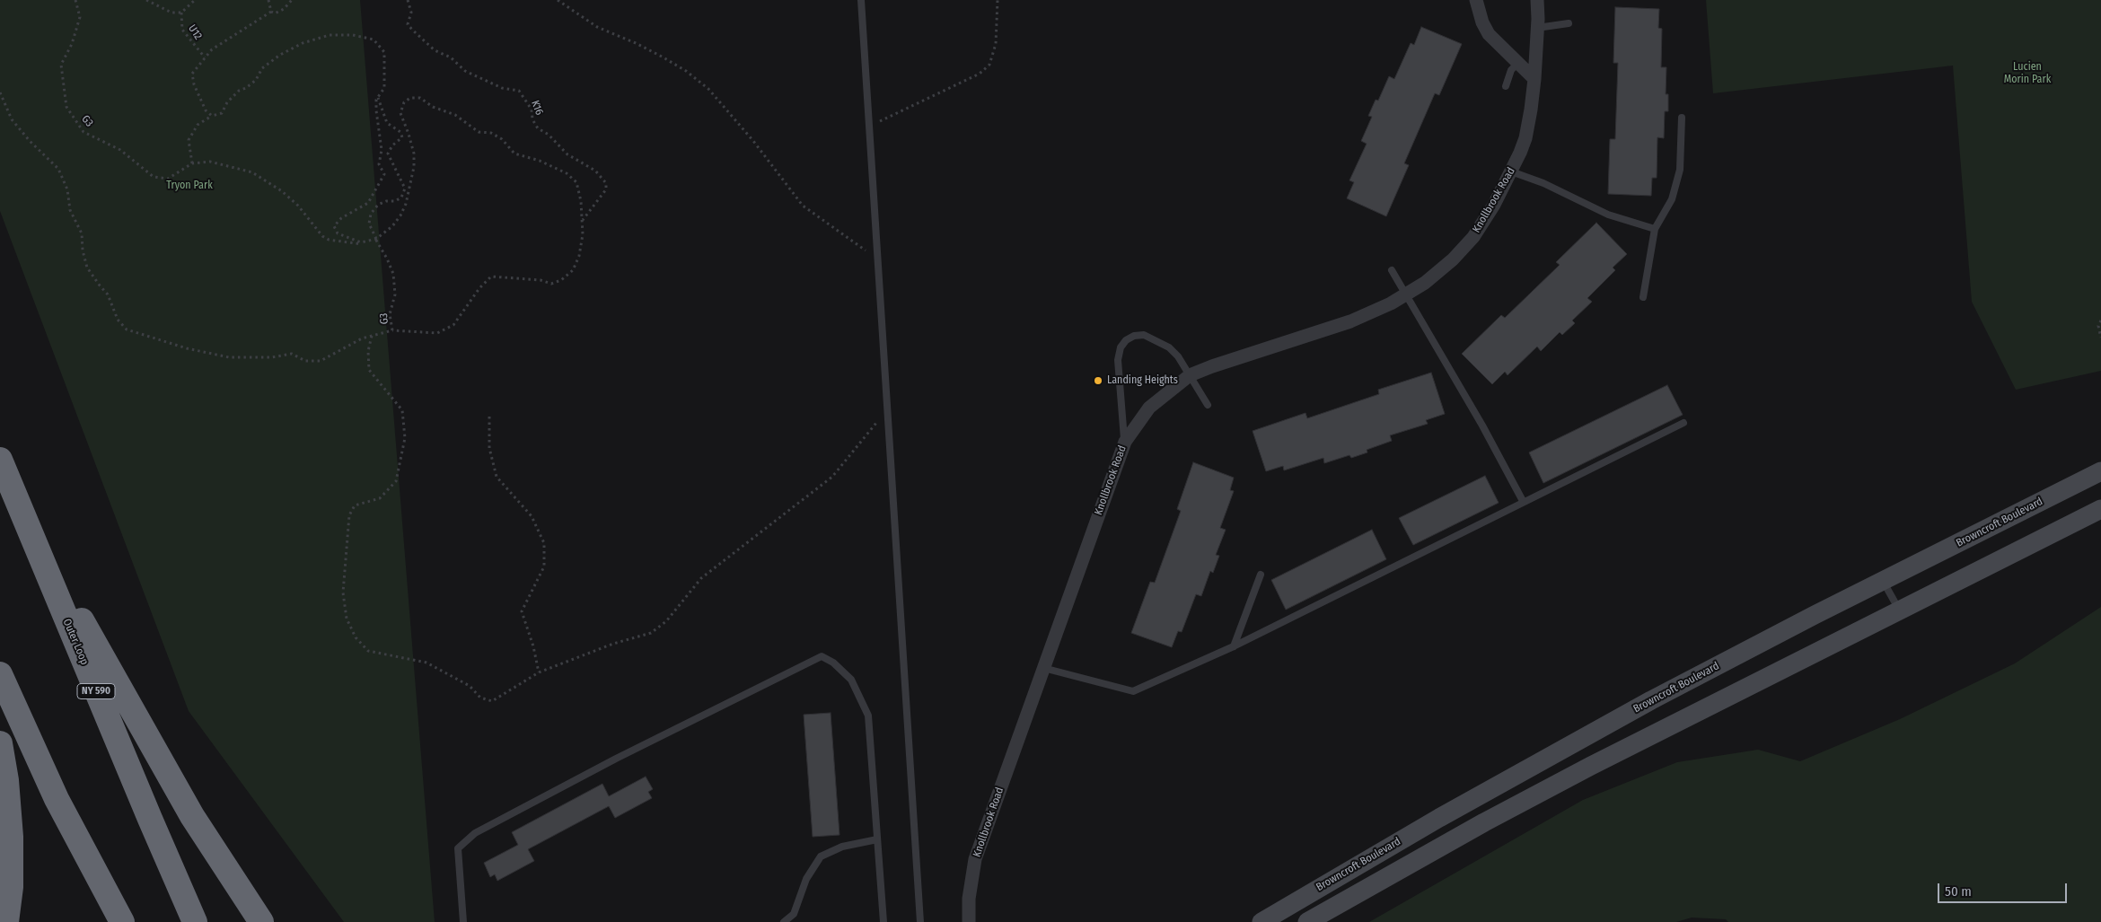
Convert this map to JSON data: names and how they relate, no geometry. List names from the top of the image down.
{
  "streets": {
    "highway": ["Outer Loop", "NY 590"],
    "main road": ["Browncroft Boulevard"],
    "street": ["Knollbrook Road"],
    "path": ["U12", "K16", "G3"]
  },
  "parks": ["Lucien Morin Park", "Tryon Park"],
  "places": ["Landing Heights"],
  "scale_bar": "50 m"
}
